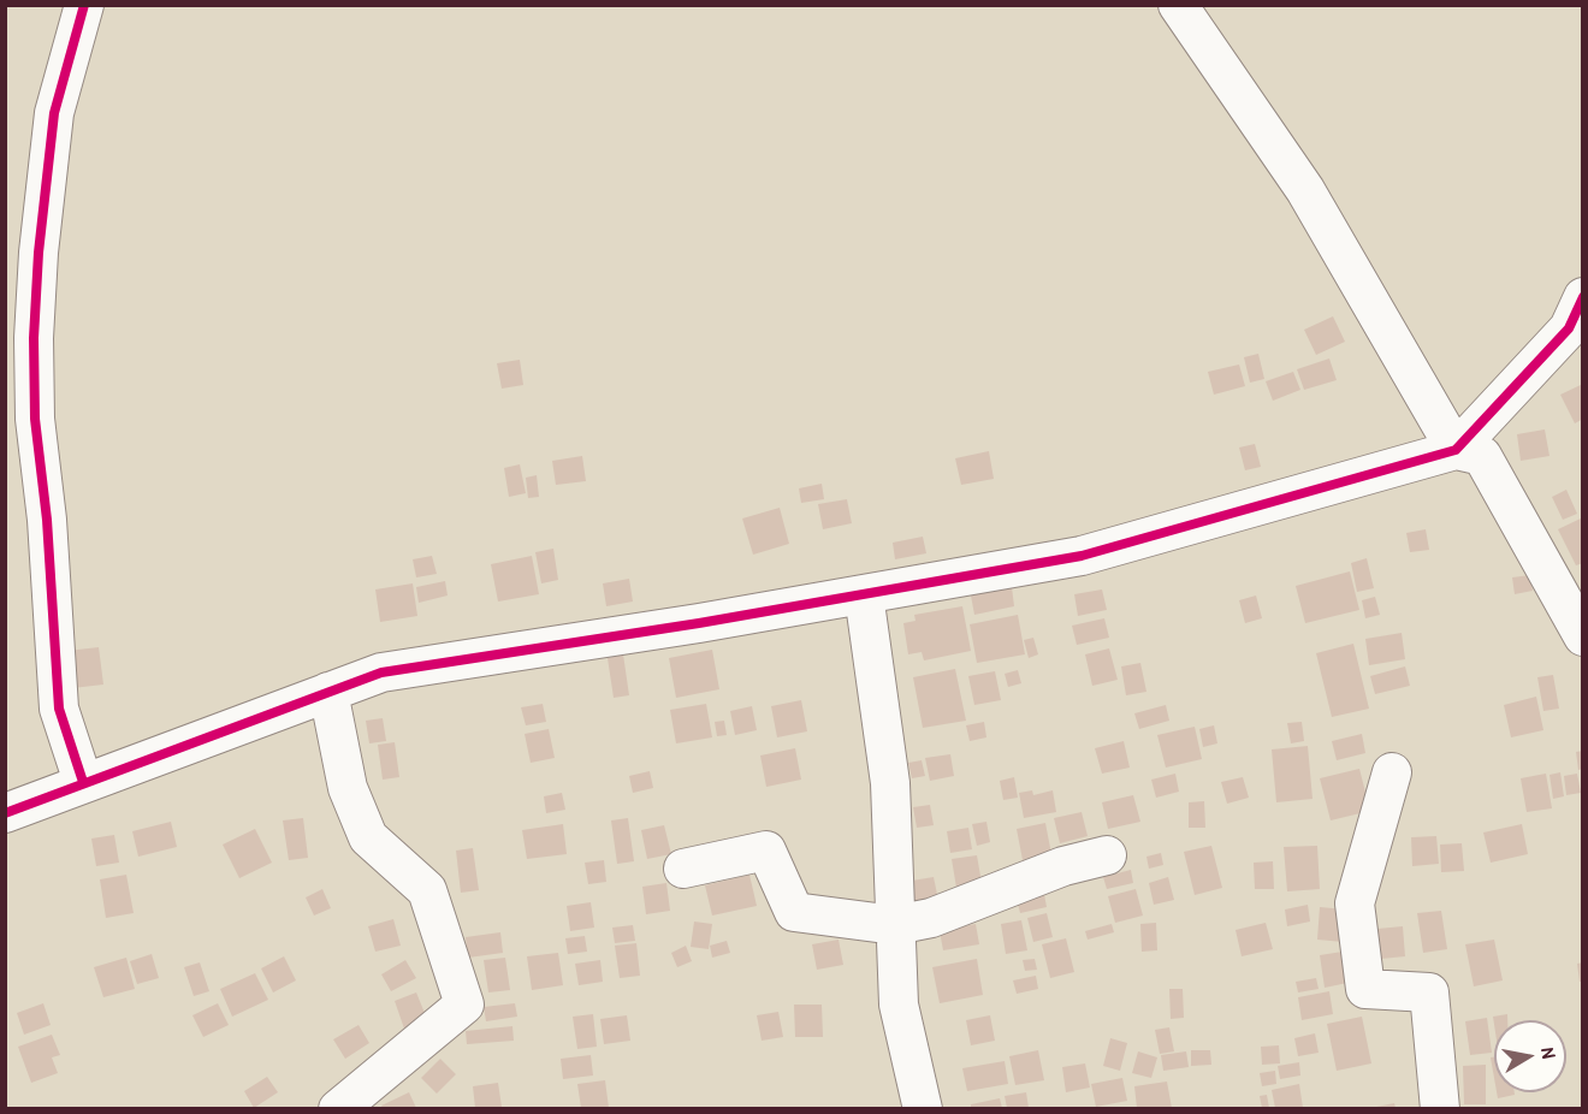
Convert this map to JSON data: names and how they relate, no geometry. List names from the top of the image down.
{
  "north": "right"
}
